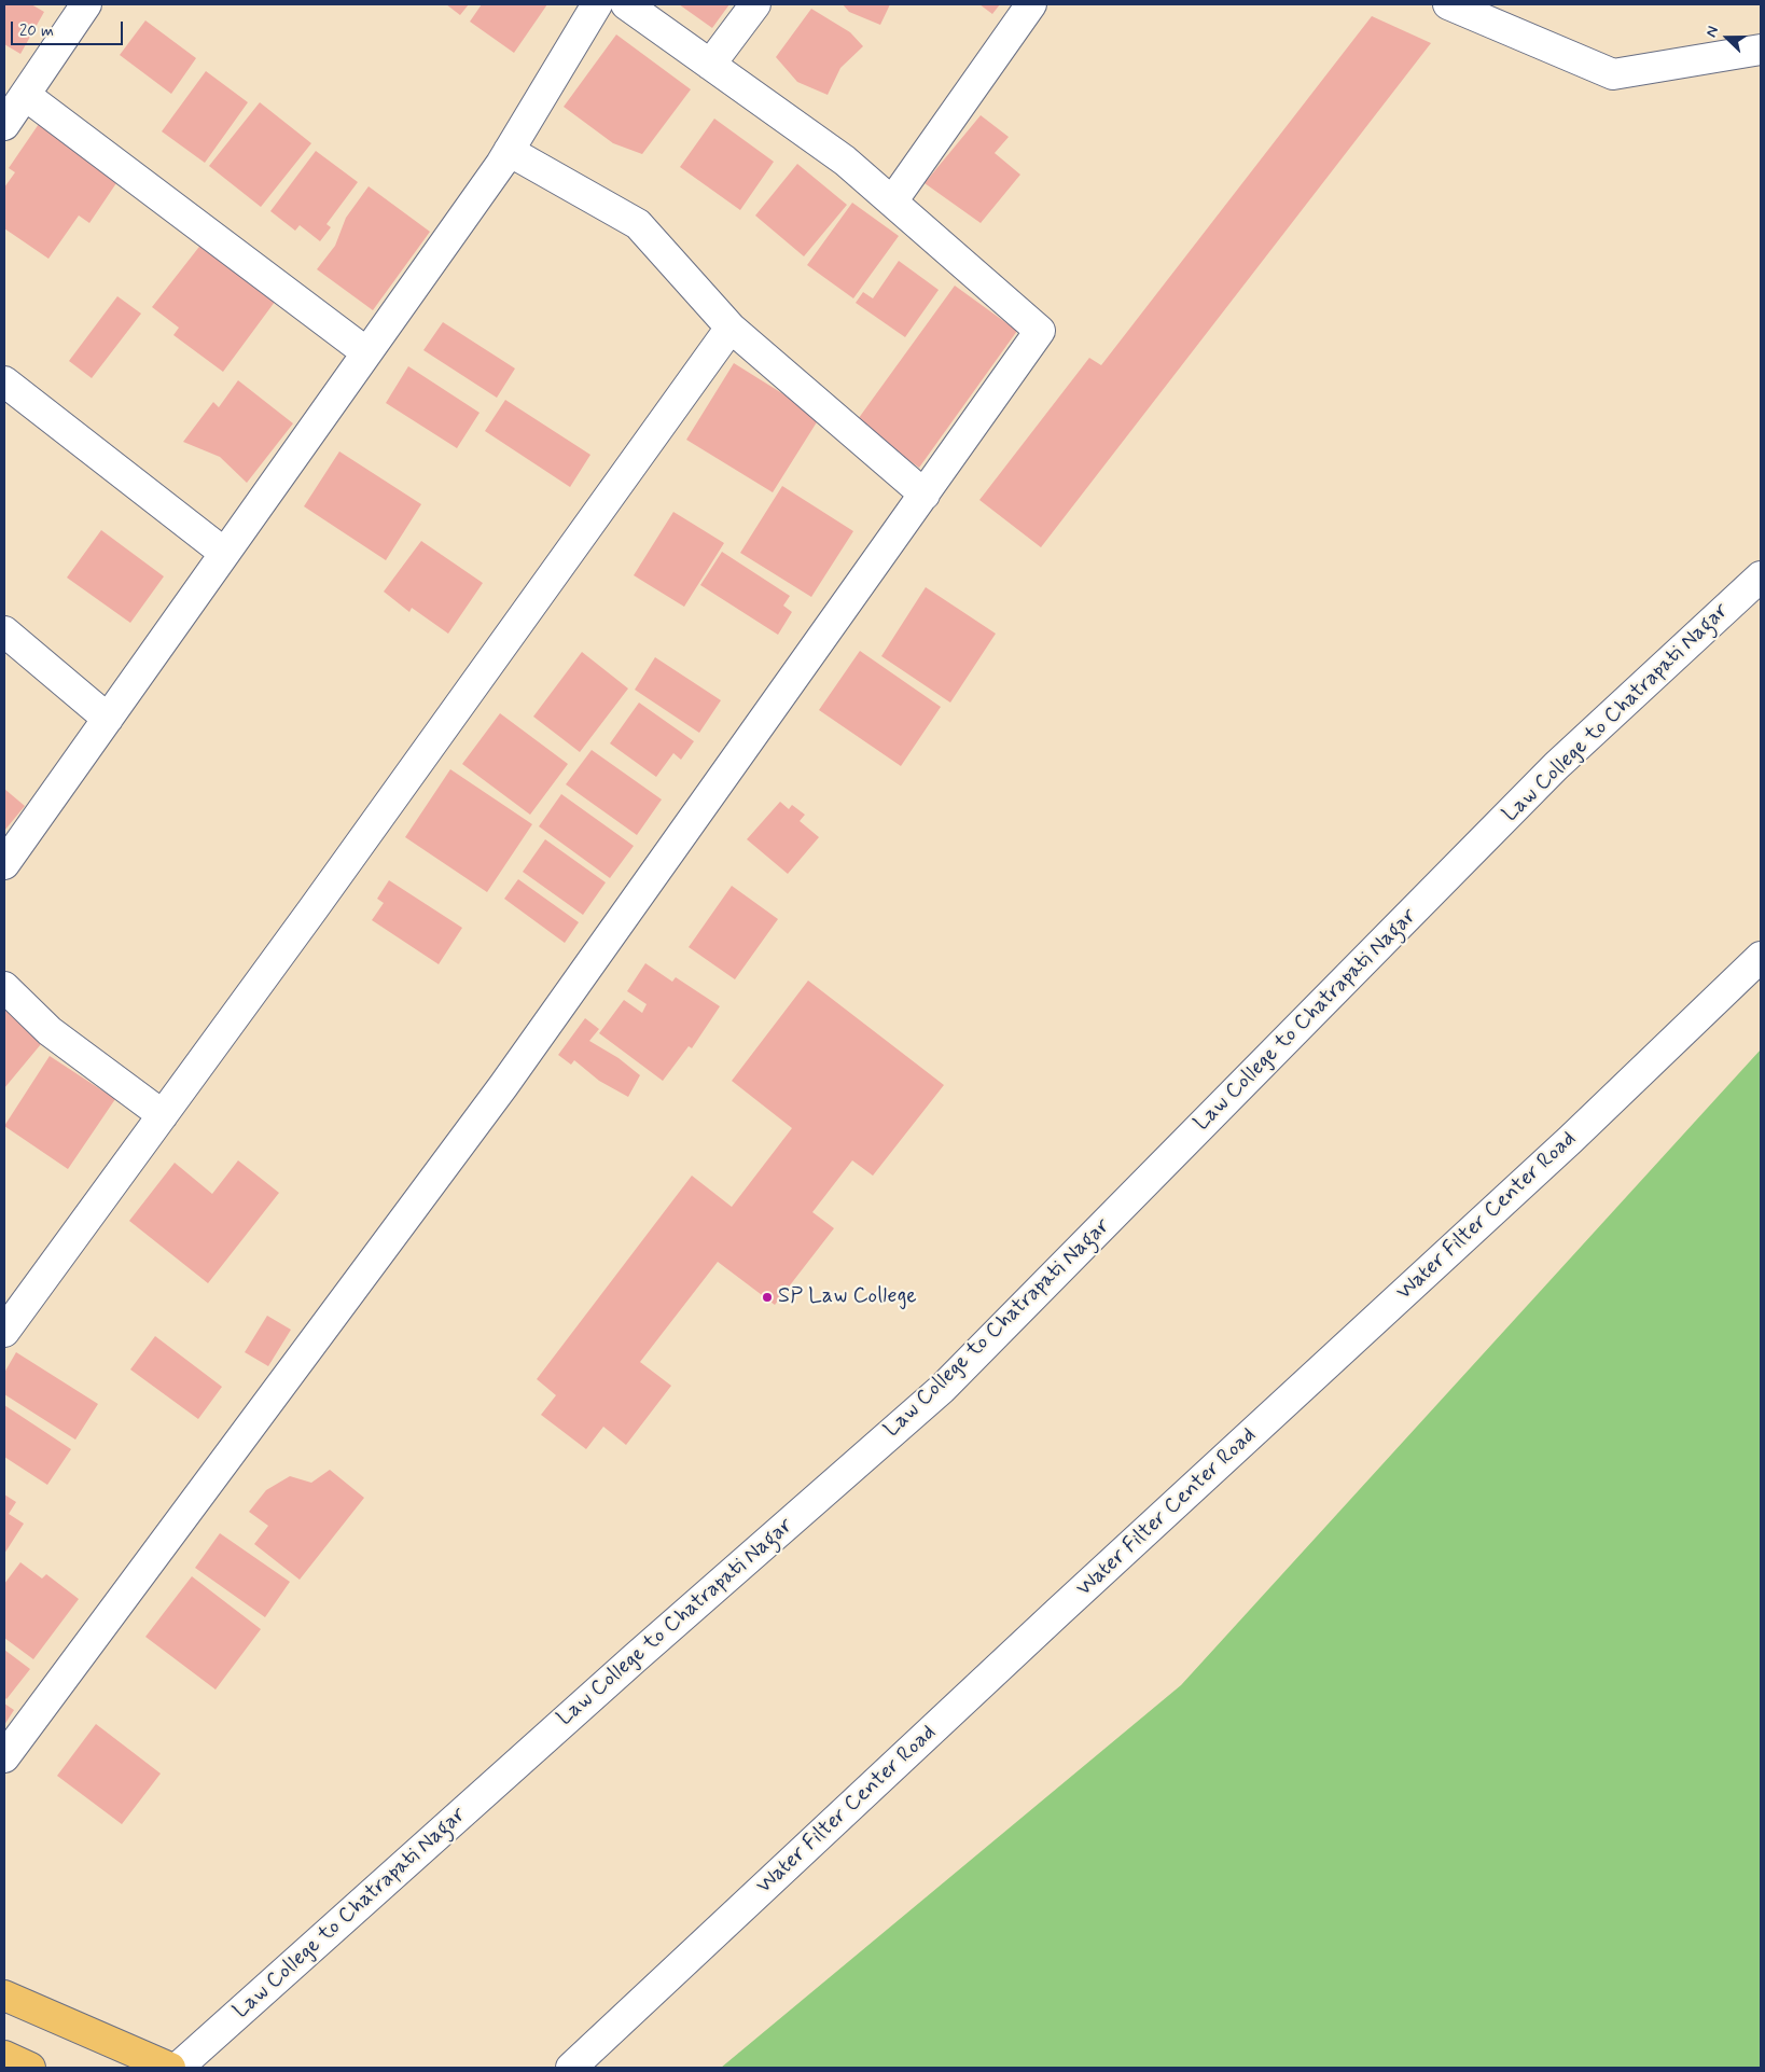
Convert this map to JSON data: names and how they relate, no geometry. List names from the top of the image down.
{
  "streets": {
    "street": ["Law College to Chatrapati Nagar", "Water Filter Center Road"]
  },
  "places": ["SP Law College"],
  "scale_bar": "20 m",
  "north": "left"
}
